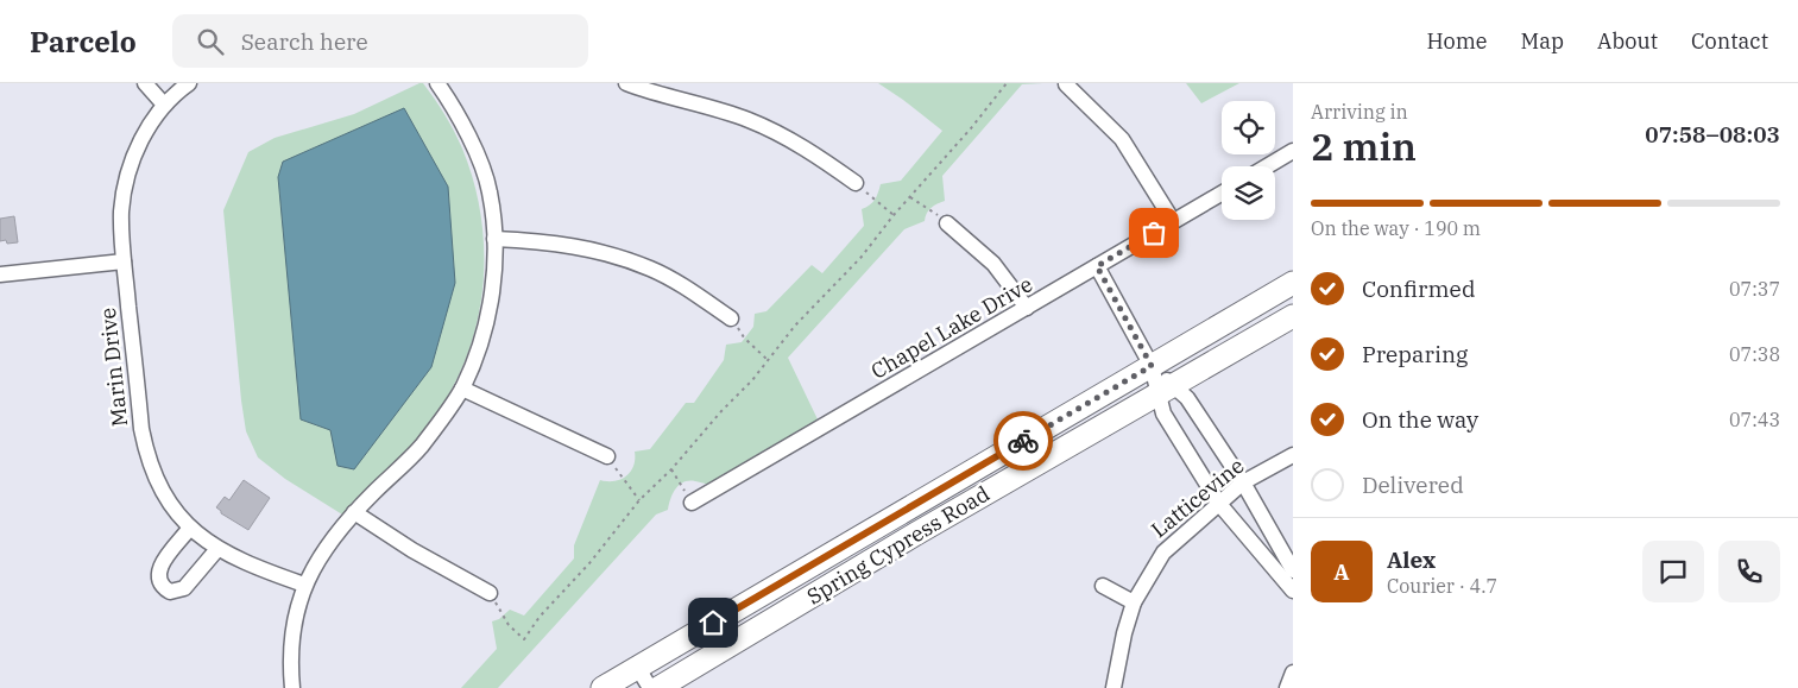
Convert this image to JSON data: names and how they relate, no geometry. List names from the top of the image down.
{
  "streets": {
    "main road": ["Spring Cypress Road"],
    "street": ["Chapel Lake Drive", "Marin Drive", "Latticevine"]
  },
  "page": {
    "header": "Parcelo",
    "search": "Search here",
    "nav": [
      "Home",
      "Map",
      "About",
      "Contact"
    ],
    "heading": ["2 min", "Arriving in", "07:58–08:03"],
    "panel": ["Alex", "Courier · 4.7"],
    "bar": "On the way · 190 m",
    "list": [
      ["Confirmed", "07:37"],
      ["Preparing", "07:38"],
      ["On the way", "07:43"],
      "Delivered"
    ],
    "round": "A"
  }
}
